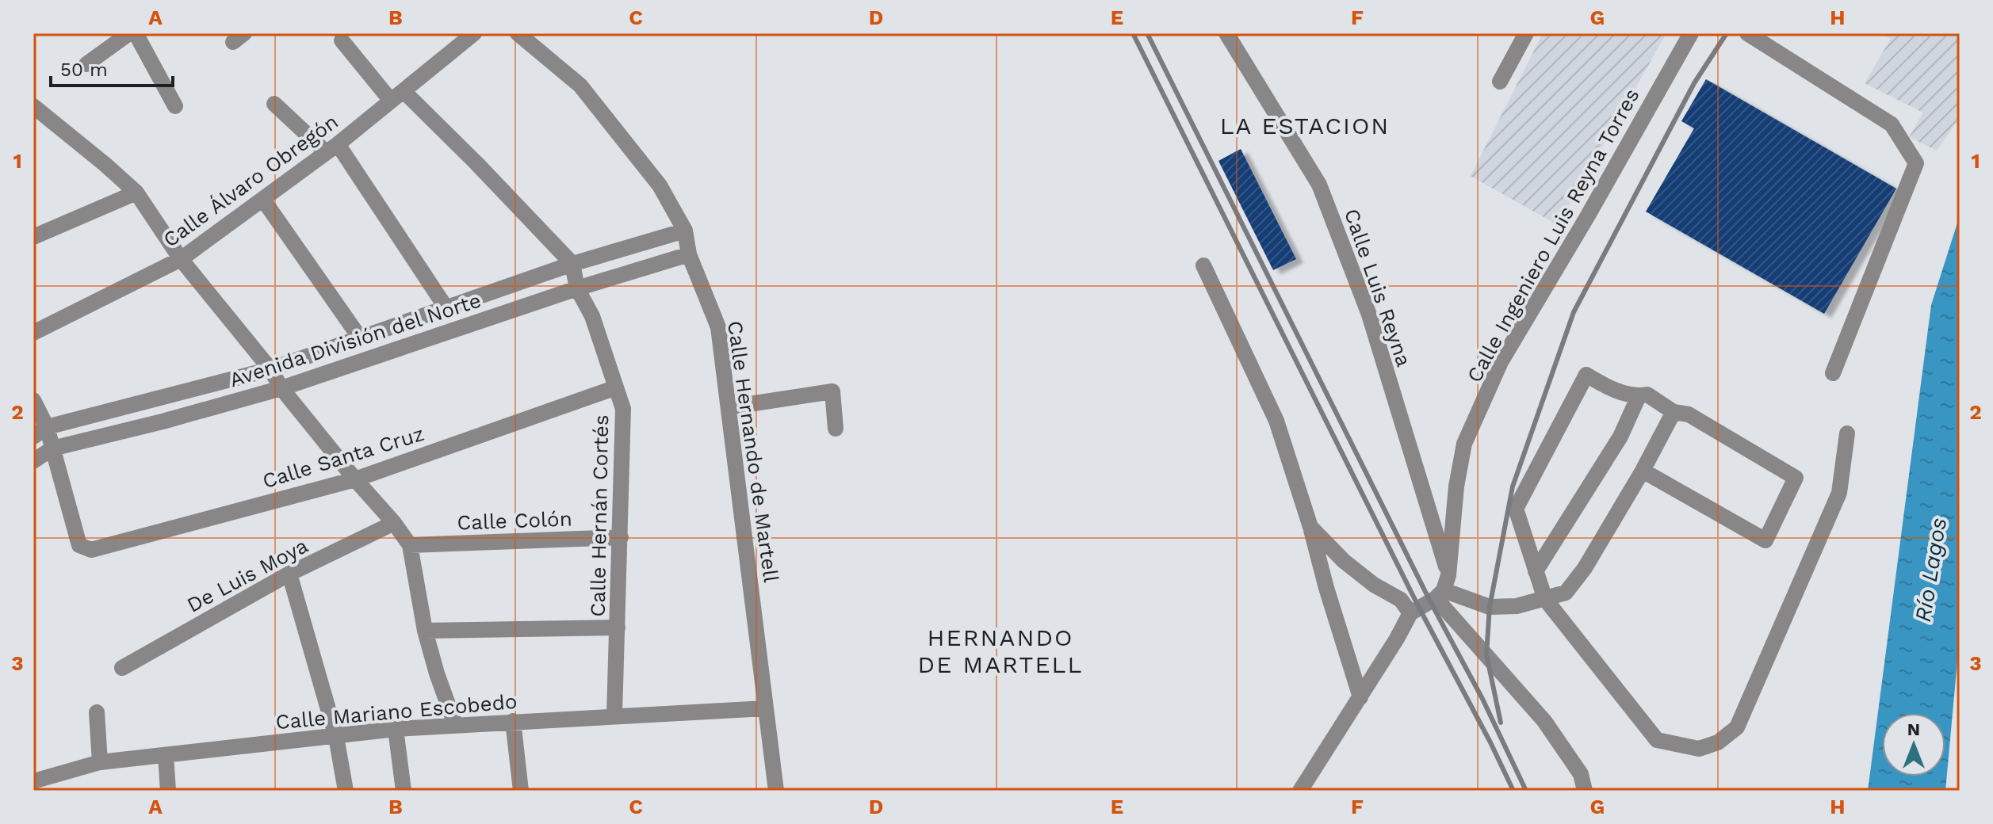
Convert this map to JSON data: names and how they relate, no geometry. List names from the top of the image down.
{
  "streets": {
    "street": [
      "Calle Álvaro Obregón",
      "Calle Ingeniero Luis Reyna Torres",
      "Calle Luis Reyna",
      "Avenida División del Norte",
      "Calle Hernando de Martell",
      "Calle Santa Cruz",
      "Calle Hernán Cortés",
      "Calle Colón",
      "De Luis Moya",
      "Calle Mariano Escobedo"
    ]
  },
  "crossings": [
    ["Calle Ingeniero Luis Reyna Torres", "Calle Luis Reyna"],
    ["Avenida División del Norte", "Calle Hernando de Martell"],
    ["Avenida División del Norte", "Calle Santa Cruz"],
    ["Avenida División del Norte", "Calle Hernán Cortés"],
    ["Calle Hernando de Martell", "Calle Mariano Escobedo"],
    ["Calle Santa Cruz", "Calle Hernán Cortés"],
    ["Calle Hernán Cortés", "Calle Colón"],
    ["Calle Hernán Cortés", "Calle Mariano Escobedo"]
  ],
  "districts": ["LA ESTACION", "HERNANDO DE MARTELL"],
  "water": ["Río Lagos"],
  "scale_bar": "50 m",
  "north": "top",
  "grid": {
    "columns": [
      "A",
      "B",
      "C",
      "D",
      "E",
      "F",
      "G",
      "H"
    ],
    "rows": ["1", "2", "3"]
  }
}
